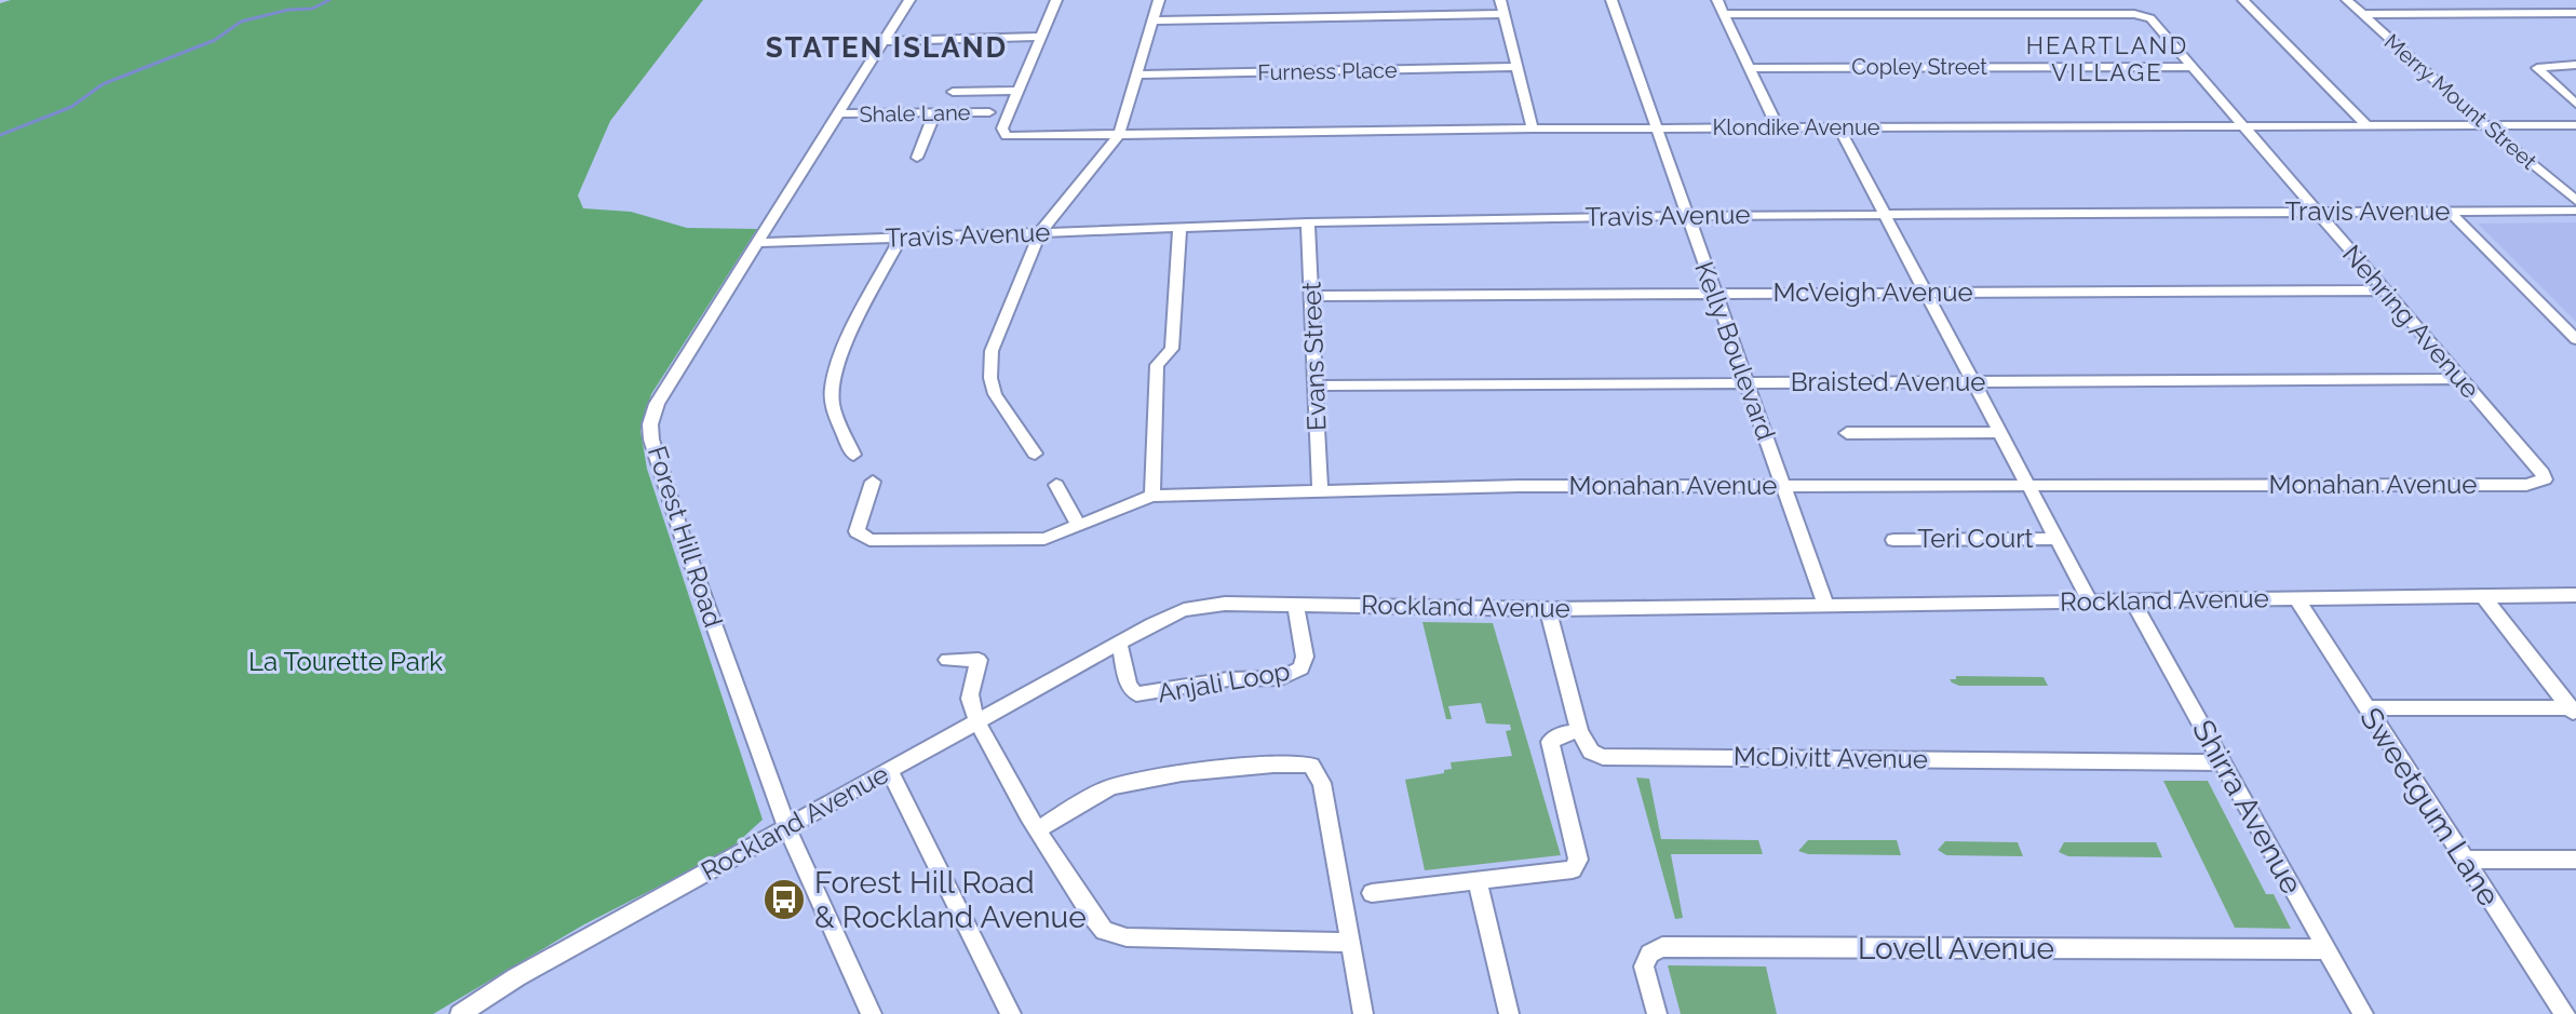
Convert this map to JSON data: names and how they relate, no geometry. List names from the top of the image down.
{
  "streets": {
    "street": [
      "Copley Street",
      "Furness Place",
      "Merry Mount Street",
      "Shale Lane",
      "Klondike Avenue",
      "Travis Avenue",
      "McVeigh Avenue",
      "Nehring Avenue",
      "Kelly Boulevard",
      "Evans Street",
      "Braisted Avenue",
      "Monahan Avenue",
      "Forest Hill Road",
      "Teri Court",
      "Rockland Avenue",
      "Anjali Loop",
      "McDivitt Avenue",
      "Shirra Avenue",
      "Sweetgum Lane",
      "Lovell Avenue"
    ]
  },
  "crossings": [
    ["Copley Street", "Nehring Avenue"],
    ["Merry Mount Street", "Klondike Avenue"],
    ["Shale Lane", "Forest Hill Road"],
    ["Klondike Avenue", "Nehring Avenue"],
    ["Klondike Avenue", "Kelly Boulevard"],
    ["Travis Avenue", "Nehring Avenue"],
    ["Travis Avenue", "Kelly Boulevard"],
    ["Travis Avenue", "Evans Street"],
    ["Travis Avenue", "Forest Hill Road"],
    ["McVeigh Avenue", "Nehring Avenue"],
    ["McVeigh Avenue", "Kelly Boulevard"],
    ["McVeigh Avenue", "Evans Street"],
    ["Nehring Avenue", "Braisted Avenue"],
    ["Nehring Avenue", "Monahan Avenue"],
    ["Kelly Boulevard", "Braisted Avenue"],
    ["Kelly Boulevard", "Monahan Avenue"],
    ["Kelly Boulevard", "Rockland Avenue"],
    ["Evans Street", "Braisted Avenue"],
    ["Evans Street", "Monahan Avenue"],
    ["Forest Hill Road", "Rockland Avenue"],
    ["Rockland Avenue", "Anjali Loop"],
    ["Rockland Avenue", "Shirra Avenue"],
    ["Rockland Avenue", "Sweetgum Lane"],
    ["McDivitt Avenue", "Shirra Avenue"],
    ["Shirra Avenue", "Lovell Avenue"]
  ],
  "districts": ["HEARTLAND VILLAGE", "STATEN ISLAND"],
  "parks": ["La Tourette Park"],
  "places": {
    "bus stop": ["Forest Hill Road & Rockland Avenue"]
  }
}
